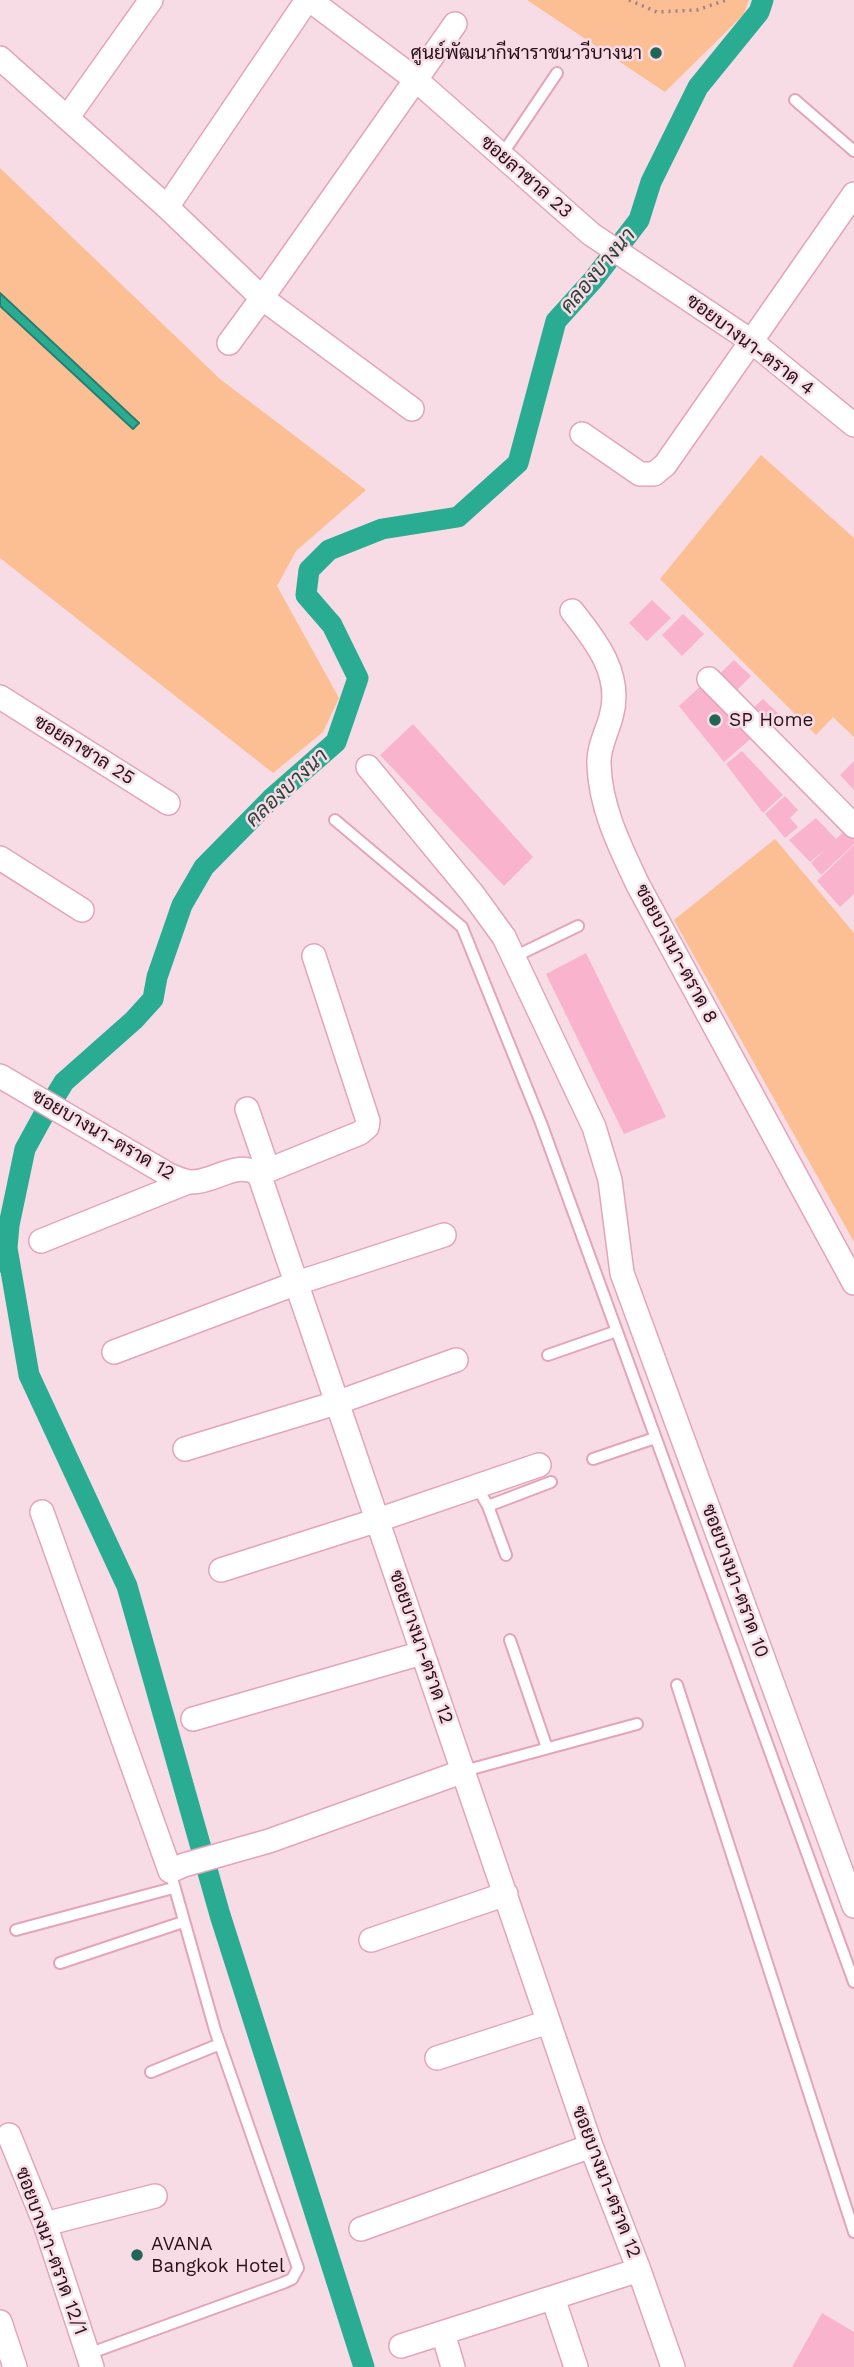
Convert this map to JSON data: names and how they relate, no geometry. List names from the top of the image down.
{
  "streets": {
    "street": [
      "ซอยลาซาล 23",
      "ซอยบางนา-ตราด 4",
      "ซอยลาซาล 25",
      "ซอยบางนา-ตราด 8",
      "ซอยบางนา-ตราด 12",
      "ซอยบางนา-ตราด 10",
      "ซอยบางนา-ตราด 12/1"
    ]
  },
  "crossings": [
    ["ซอยลาซาล 23", "ซอยบางนา-ตราด 4"]
  ],
  "water": ["คลองบางนา"],
  "places": ["ศูนย์พัฒนากีฬาราชนาวีบางนา", "SP Home", "AVANA Bangkok Hotel"]
}
